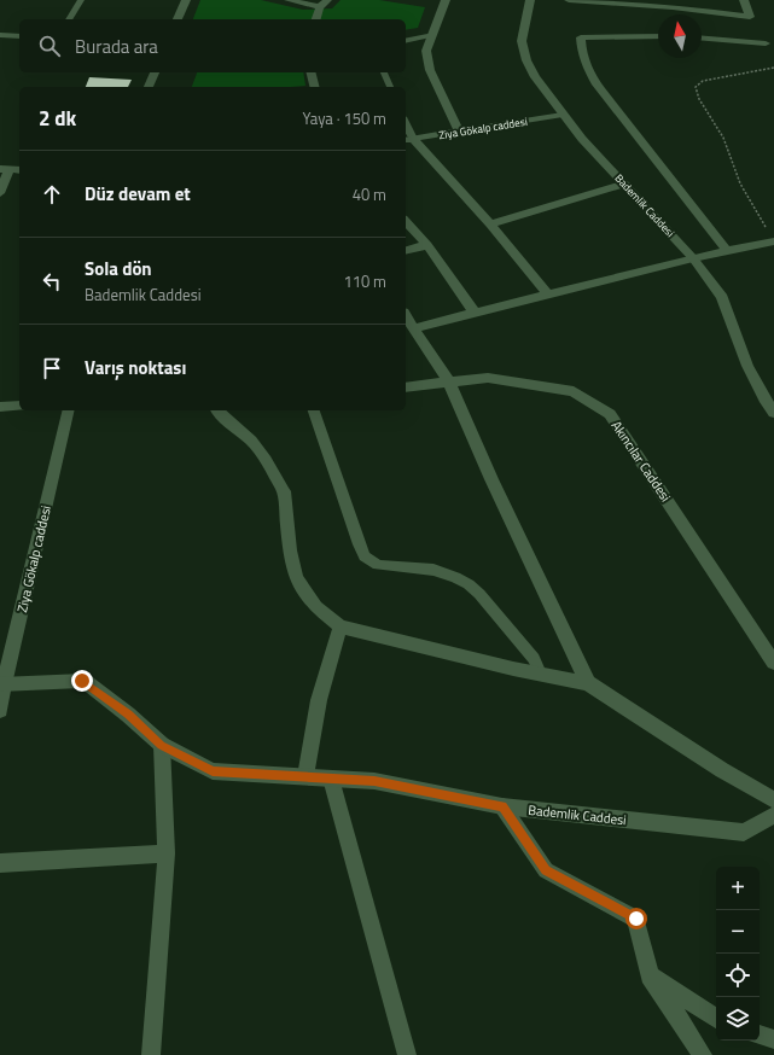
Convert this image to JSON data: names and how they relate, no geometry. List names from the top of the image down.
{
  "streets": {
    "street": ["Ziya Gökalp caddesi", "Bademlik Caddesi", "Akıncılar Caddesi"]
  },
  "crossings": [
    ["Ziya Gökalp caddesi", "Bademlik Caddesi"]
  ],
  "north": "top",
  "page": {
    "search": "Burada ara",
    "heading": ["2 dk", "Yaya · 150 m"],
    "list": [
      ["Düz devam et", "40 m"],
      ["Sola dön", "Bademlik Caddesi", "110 m"],
      "Varış noktası"
    ],
    "map_buttons": ["+", "−"]
  }
}
